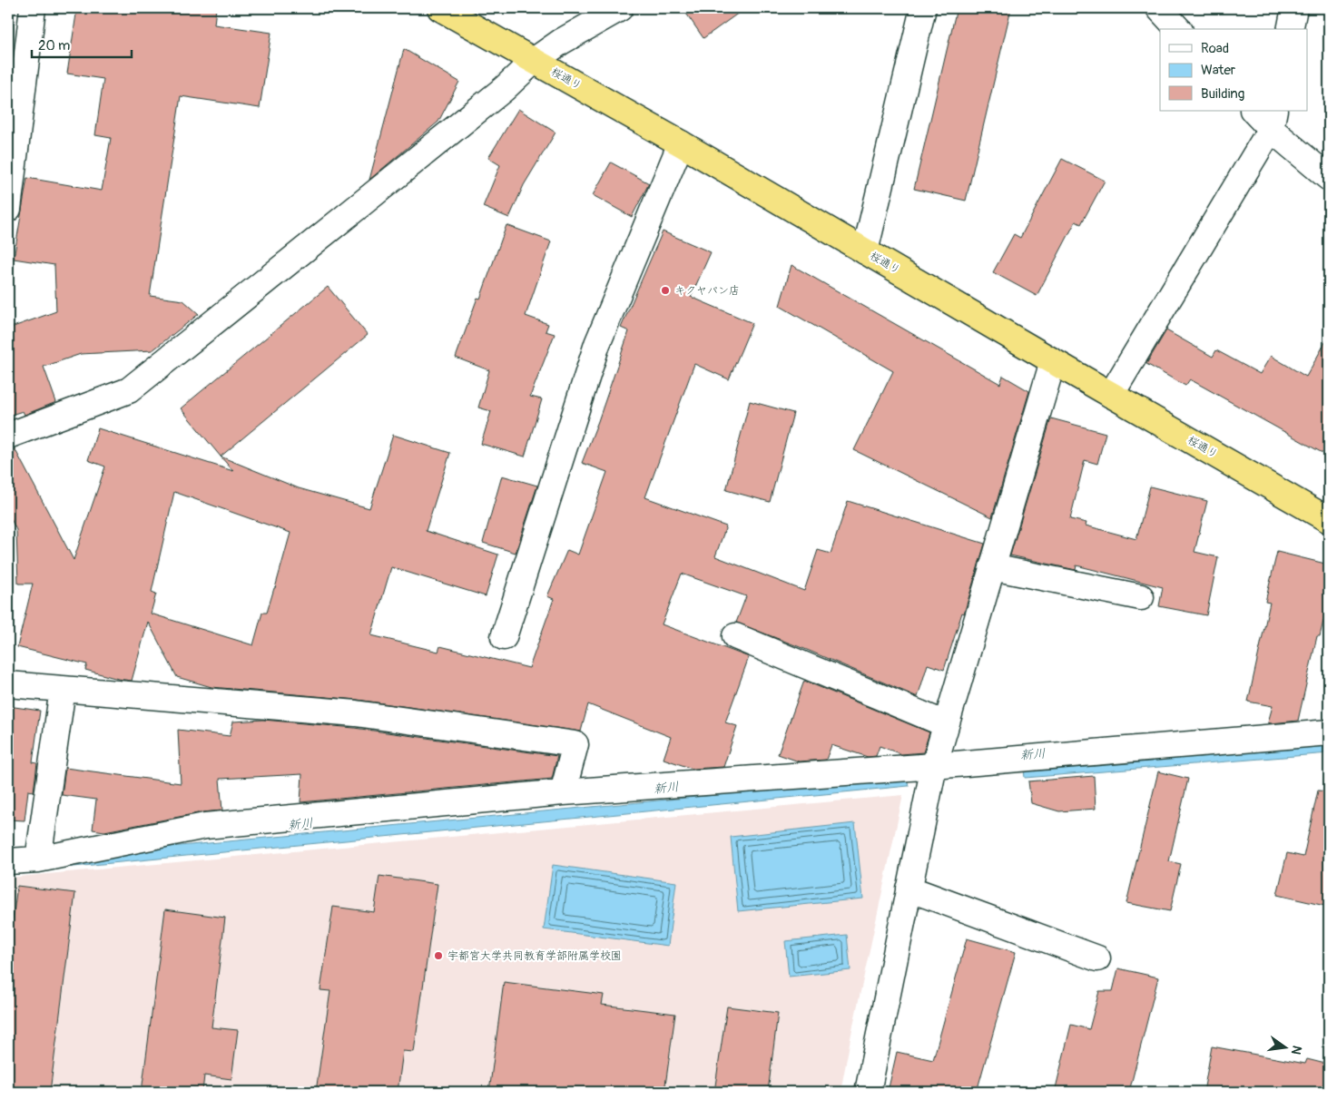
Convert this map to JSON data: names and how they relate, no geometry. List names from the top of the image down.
{
  "streets": {
    "highway": ["桜通り"]
  },
  "water": ["新川"],
  "places": ["キクヤパン店", "宇都宮大学共同教育学部附属学校園"],
  "legend": ["Road", "Water", "Building"],
  "scale_bar": "20 m",
  "north": "right"
}
